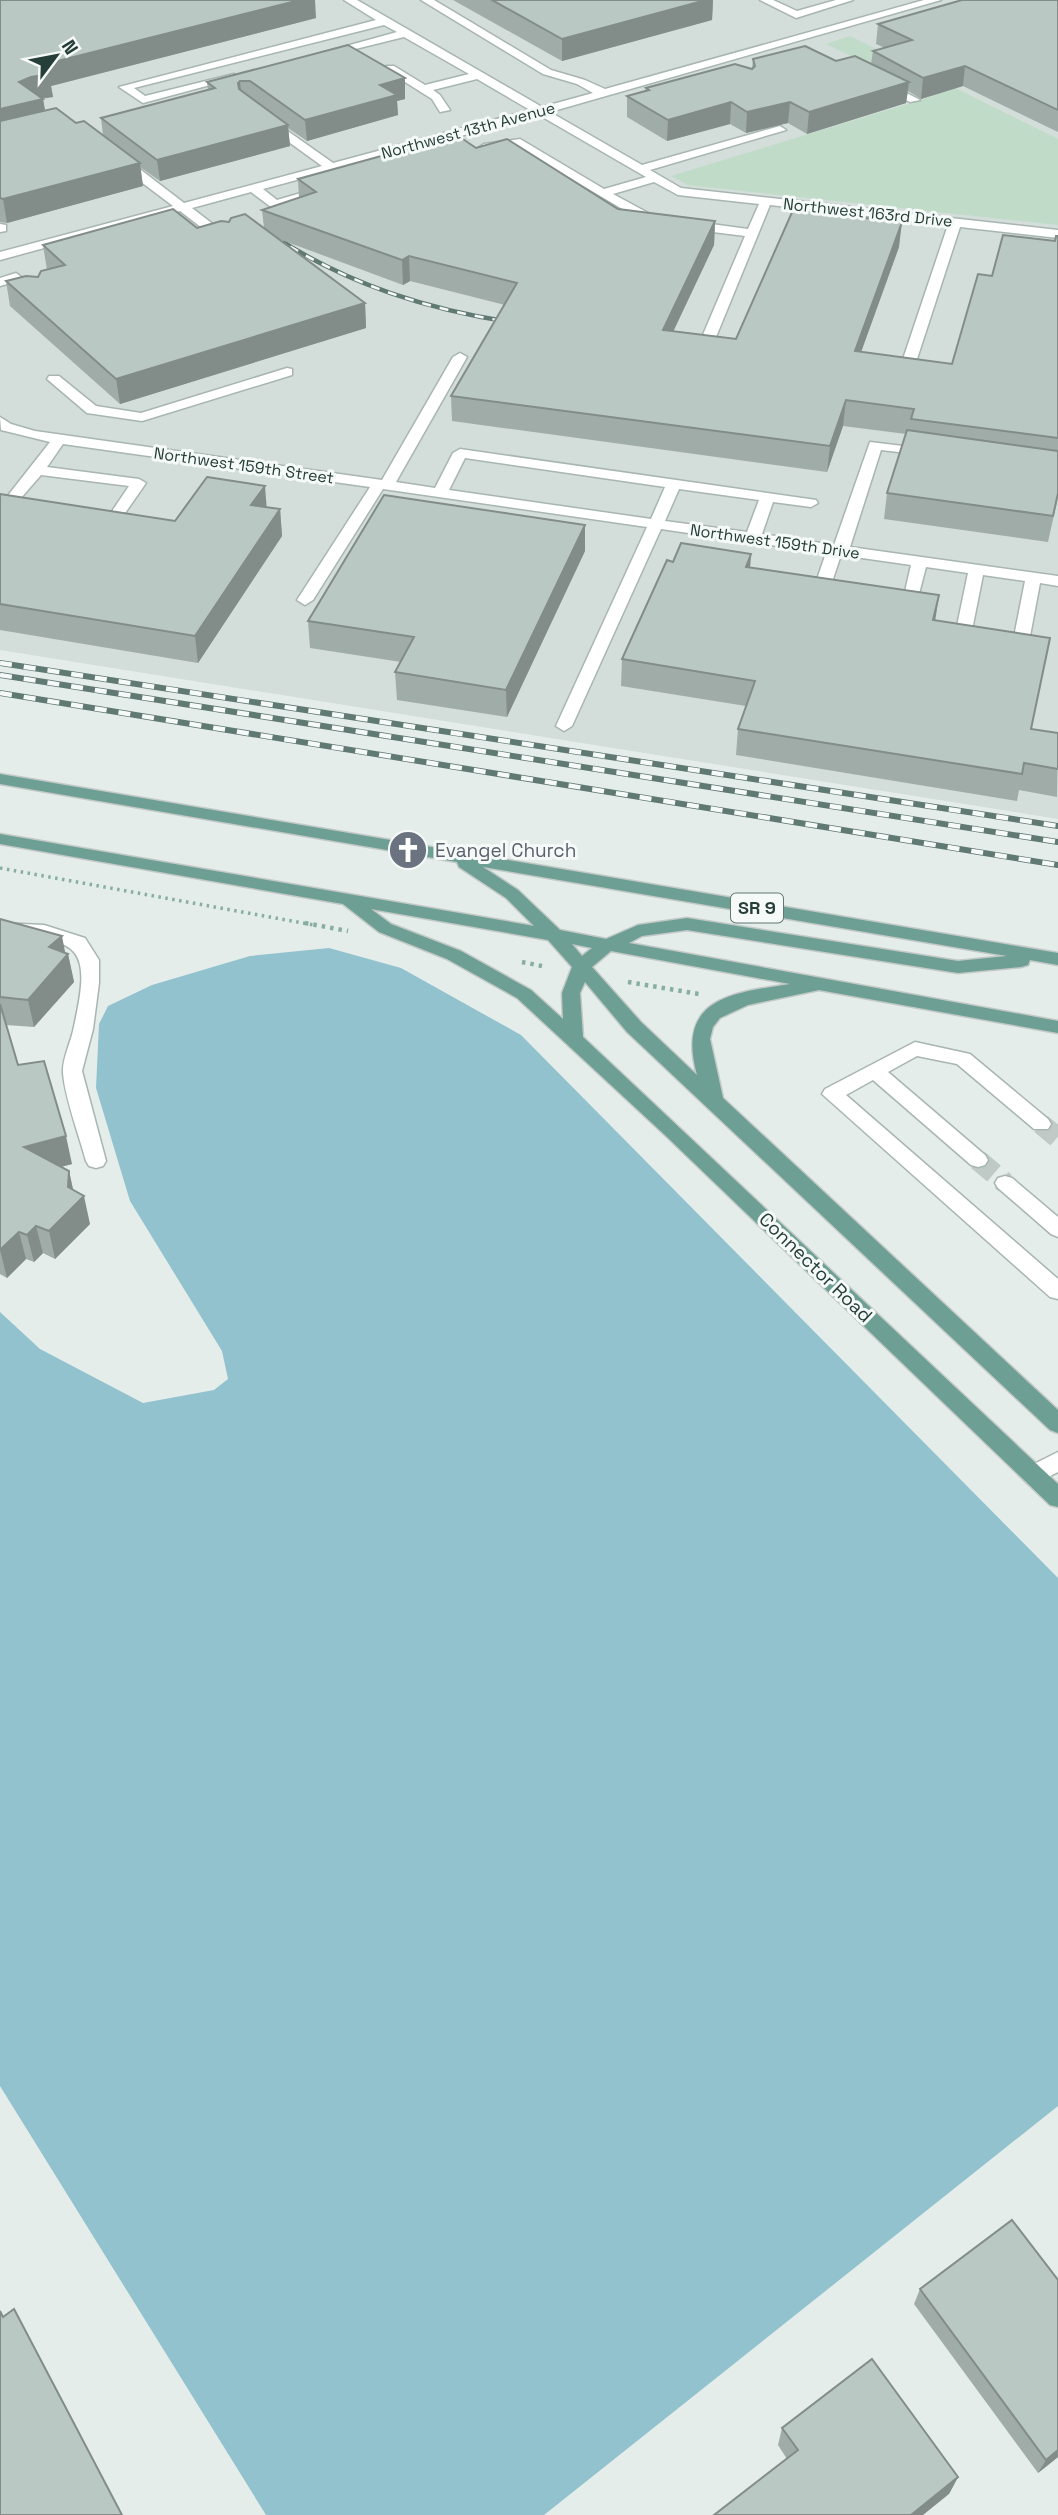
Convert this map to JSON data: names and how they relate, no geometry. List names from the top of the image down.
{
  "streets": {
    "main road": ["SR 9", "Connector Road"],
    "street": [
      "Northwest 13th Avenue",
      "Northwest 163rd Drive",
      "Northwest 159th Street",
      "Northwest 159th Drive"
    ]
  },
  "crossings": [
    ["Northwest 159th Street", "Northwest 159th Drive"]
  ],
  "places": {
    "church": ["Evangel Church"]
  },
  "north": "top right"
}
